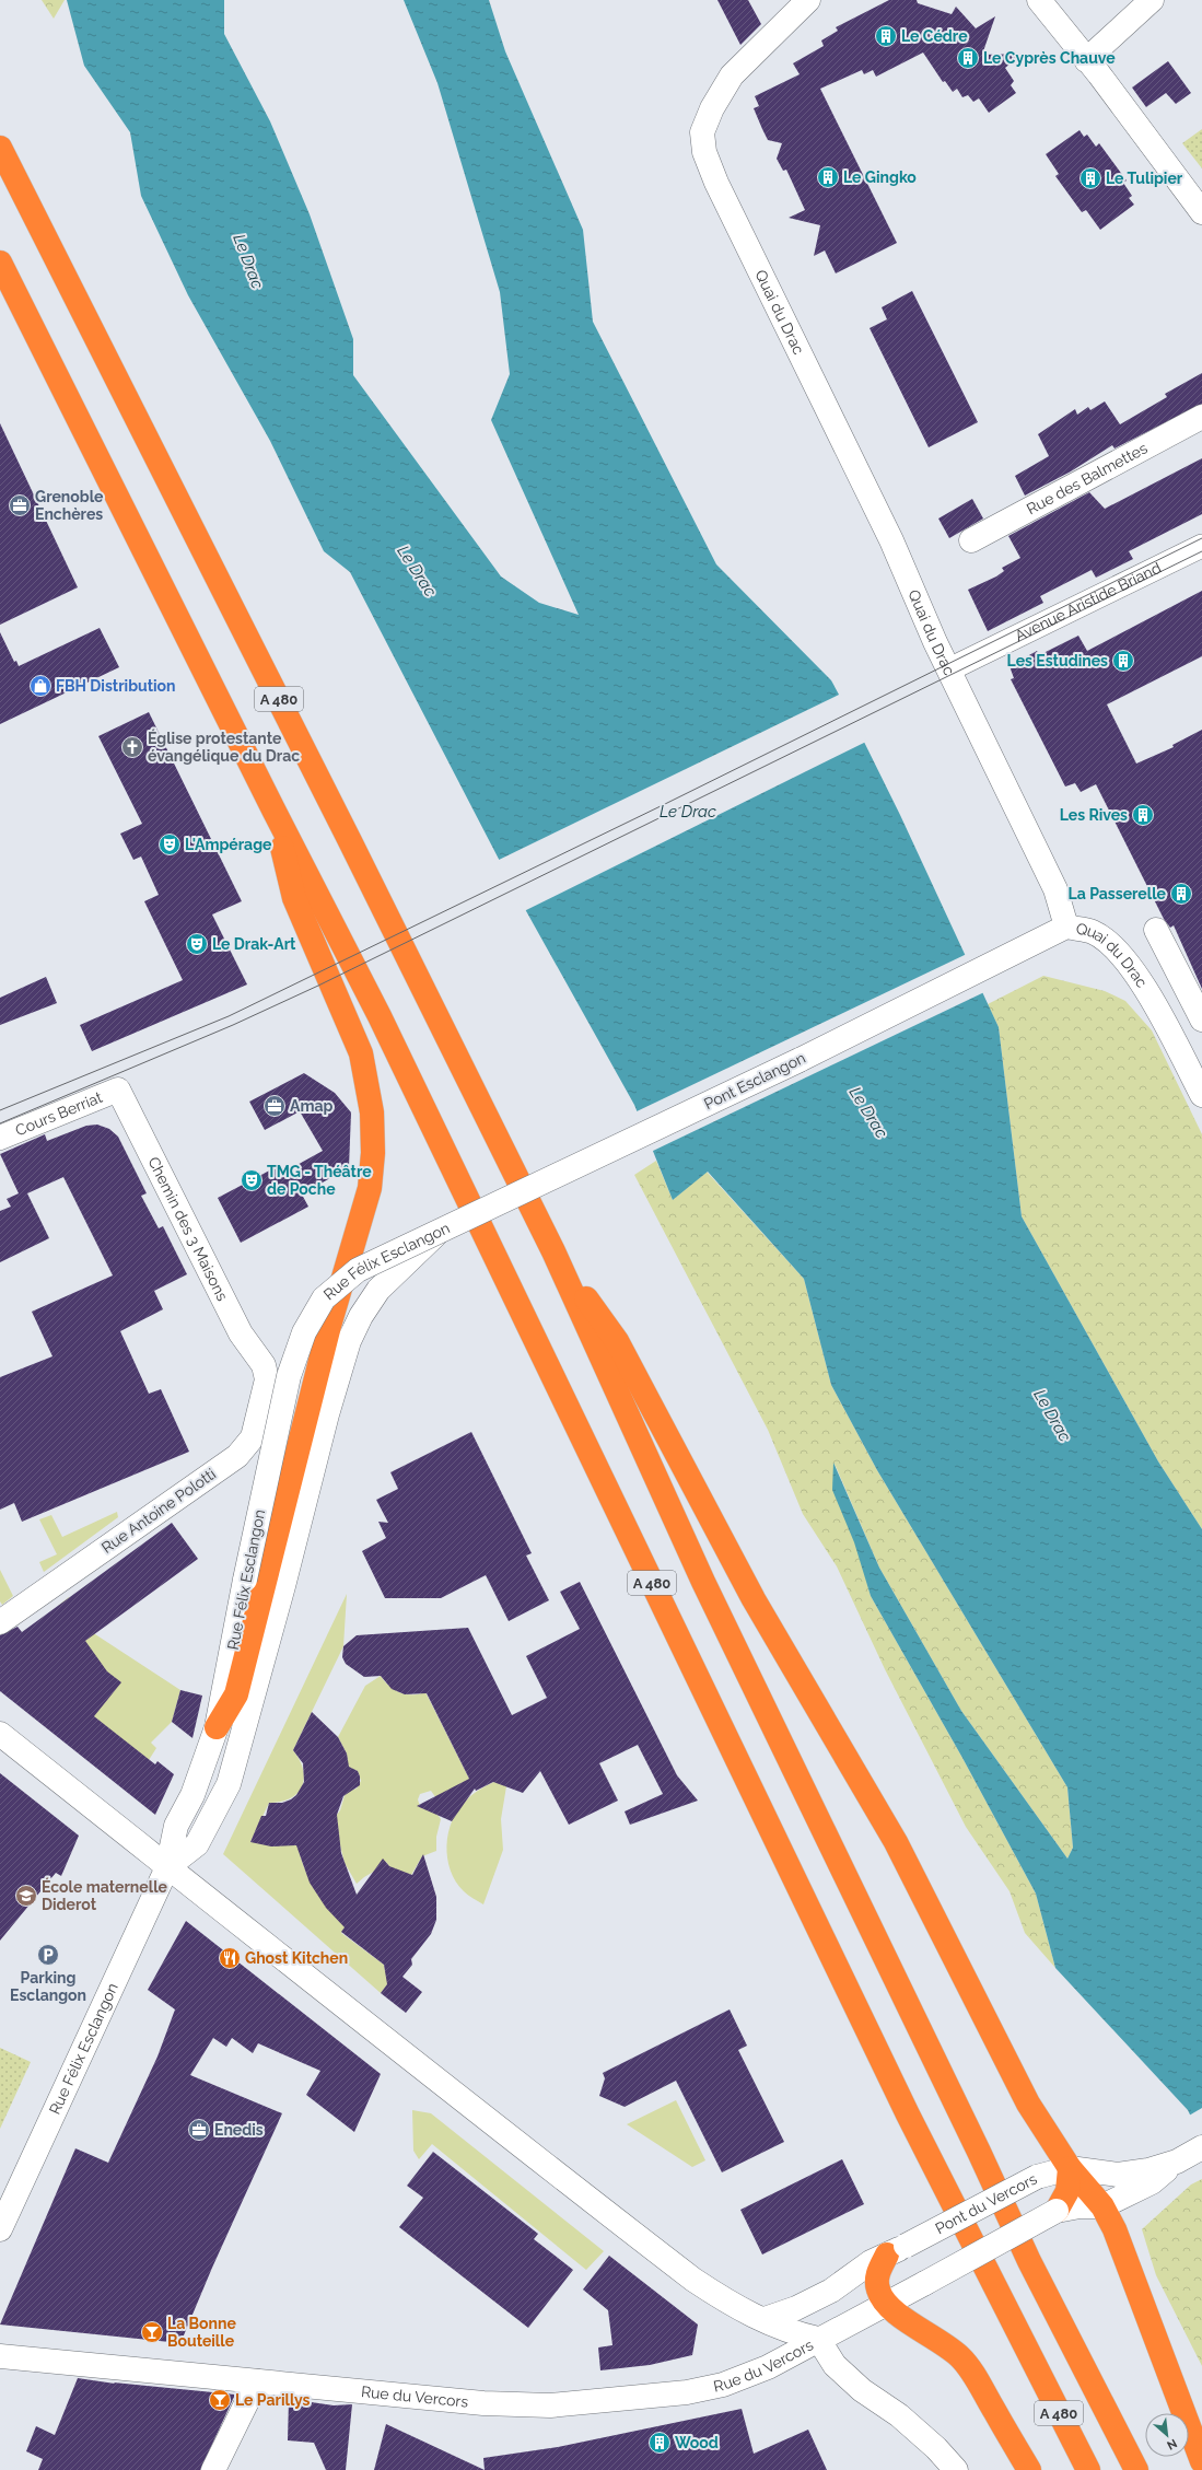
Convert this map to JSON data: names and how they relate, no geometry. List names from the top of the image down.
{
  "streets": {
    "highway": ["A 480"],
    "street": [
      "Quai du Drac",
      "Rue des Balmettes",
      "Avenue Aristide Briand",
      "Pont Esclangon",
      "Cours Berriat",
      "Chemin des 3 Maisons",
      "Rue Félix Esclangon",
      "Rue Antoine Polotti",
      "Pont du Vercors",
      "Rue du Vercors"
    ]
  },
  "crossings": [
    ["Quai du Drac", "Avenue Aristide Briand"],
    ["Quai du Drac", "Pont Esclangon"],
    ["Pont Esclangon", "Rue Félix Esclangon"],
    ["Cours Berriat", "Chemin des 3 Maisons"],
    ["Chemin des 3 Maisons", "Rue Antoine Polotti"]
  ],
  "water": ["Le Drac"],
  "places": {
    "building": [
      "Le Cédre",
      "Le Cyprès Chauve",
      "Le Gingko",
      "Le Tulipier",
      "Les Estudines",
      "Les Rives",
      "La Passerelle",
      "Wood"
    ],
    "office": ["Grenoble Enchères", "Amap", "Enedis"],
    "shop": ["FBH Distribution"],
    "church": ["Église protestante évangélique du Drac"],
    "theatre": ["L'Ampérage", "Le Drak-Art", "TMG - Théâtre de Poche"],
    "school or university": ["École maternelle Diderot"],
    "parking": ["Parking Esclangon"],
    "restaurant": ["Ghost Kitchen"],
    "bar": ["La Bonne Bouteille", "Le Parillys"]
  },
  "north": "bottom right"
}
